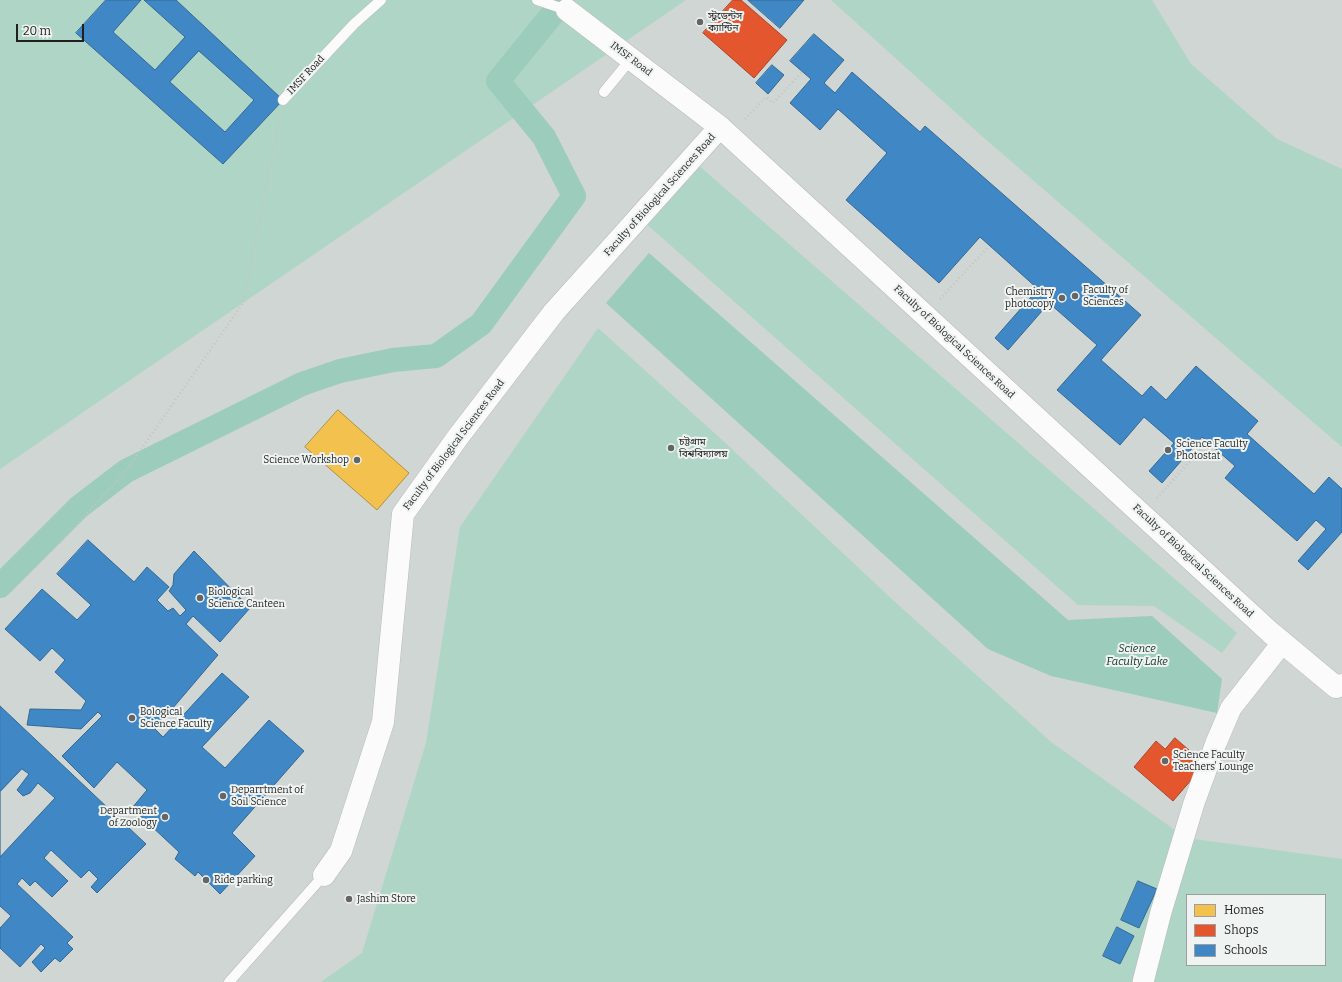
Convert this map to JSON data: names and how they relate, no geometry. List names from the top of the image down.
{
  "streets": {
    "street": ["IMSF Road", "Faculty of Biological Sciences Road"]
  },
  "crossings": [
    ["IMSF Road", "Faculty of Biological Sciences Road"]
  ],
  "water": ["Science Faculty Lake"],
  "places": [
    "স্টুডেন্টস ক্যান্টিন",
    "Faculty of Sciences",
    "Chemistry photocopy",
    "চট্টগ্রাম বিশ্ববিদ্যালয়",
    "Science Faculty Photostat",
    "Science Workshop",
    "Biological Science Canteen",
    "Bological Science Faculty",
    "Science Faculty Teachers' Lounge",
    "Deparrtment of Soil Science",
    "Department of Zoology",
    "Ride parking",
    "Jashim Store"
  ],
  "legend": ["Homes", "Shops", "Schools"],
  "scale_bar": "20 m"
}
